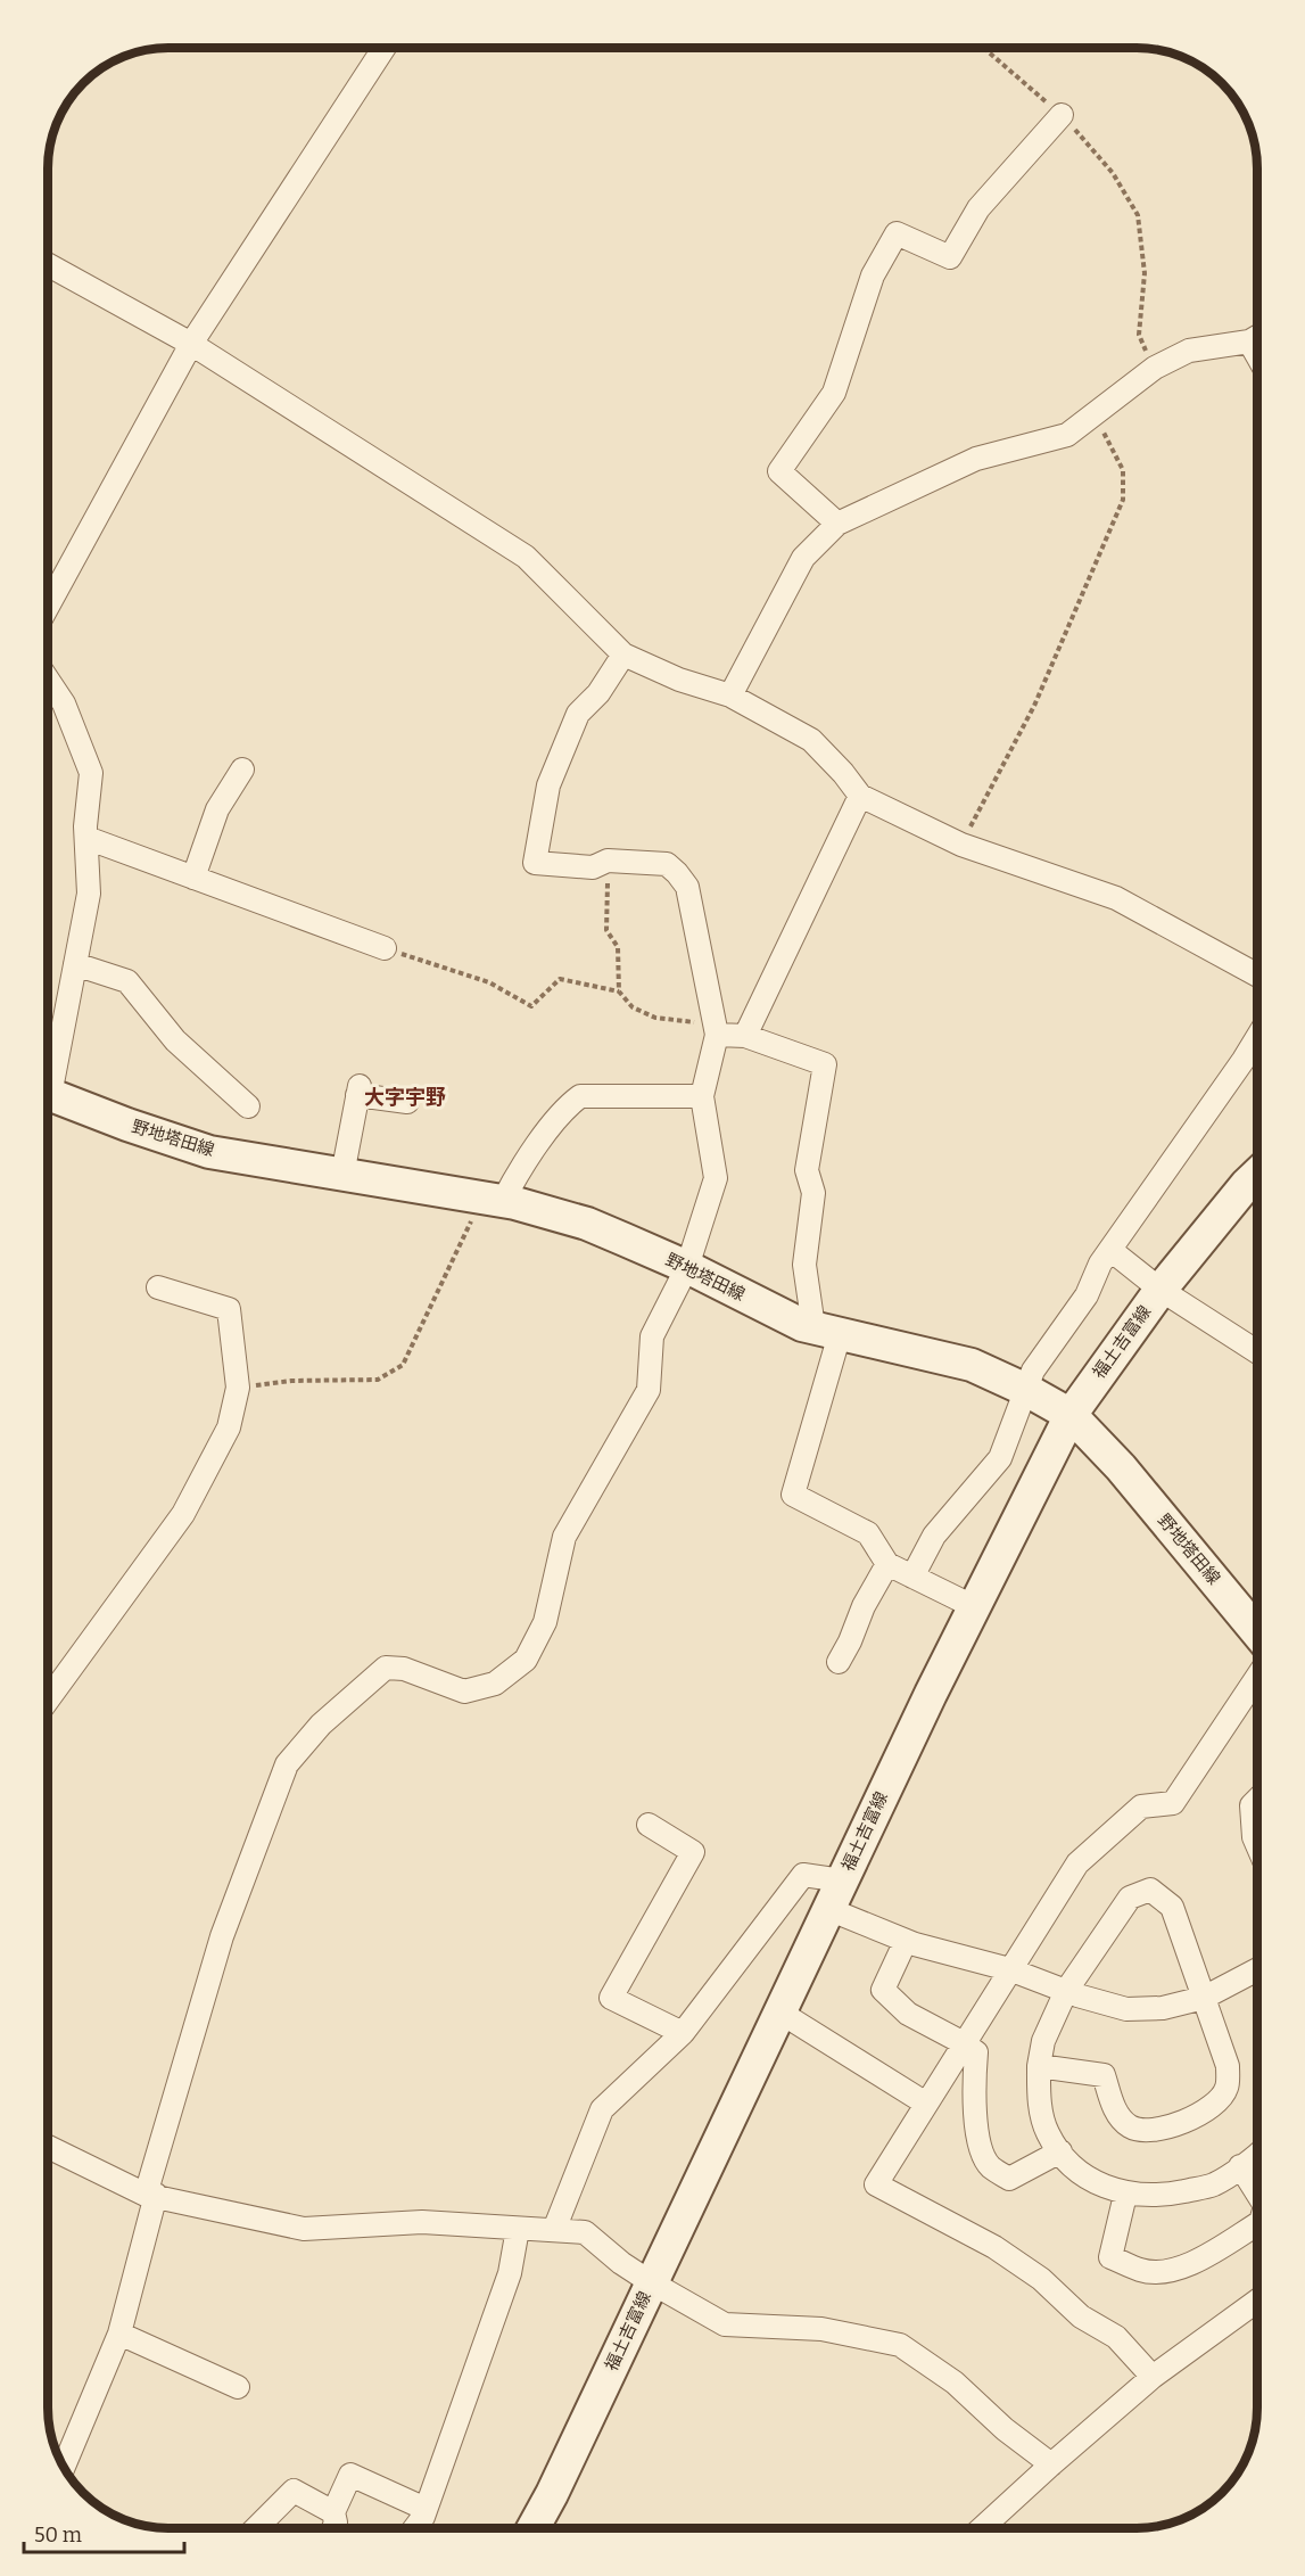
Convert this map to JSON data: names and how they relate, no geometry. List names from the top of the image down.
{
  "streets": {
    "main road": ["野地塔田線", "福土吉富線"]
  },
  "crossings": [
    ["野地塔田線", "福土吉富線"]
  ],
  "districts": ["大字宇野"],
  "scale_bar": "50 m"
}
